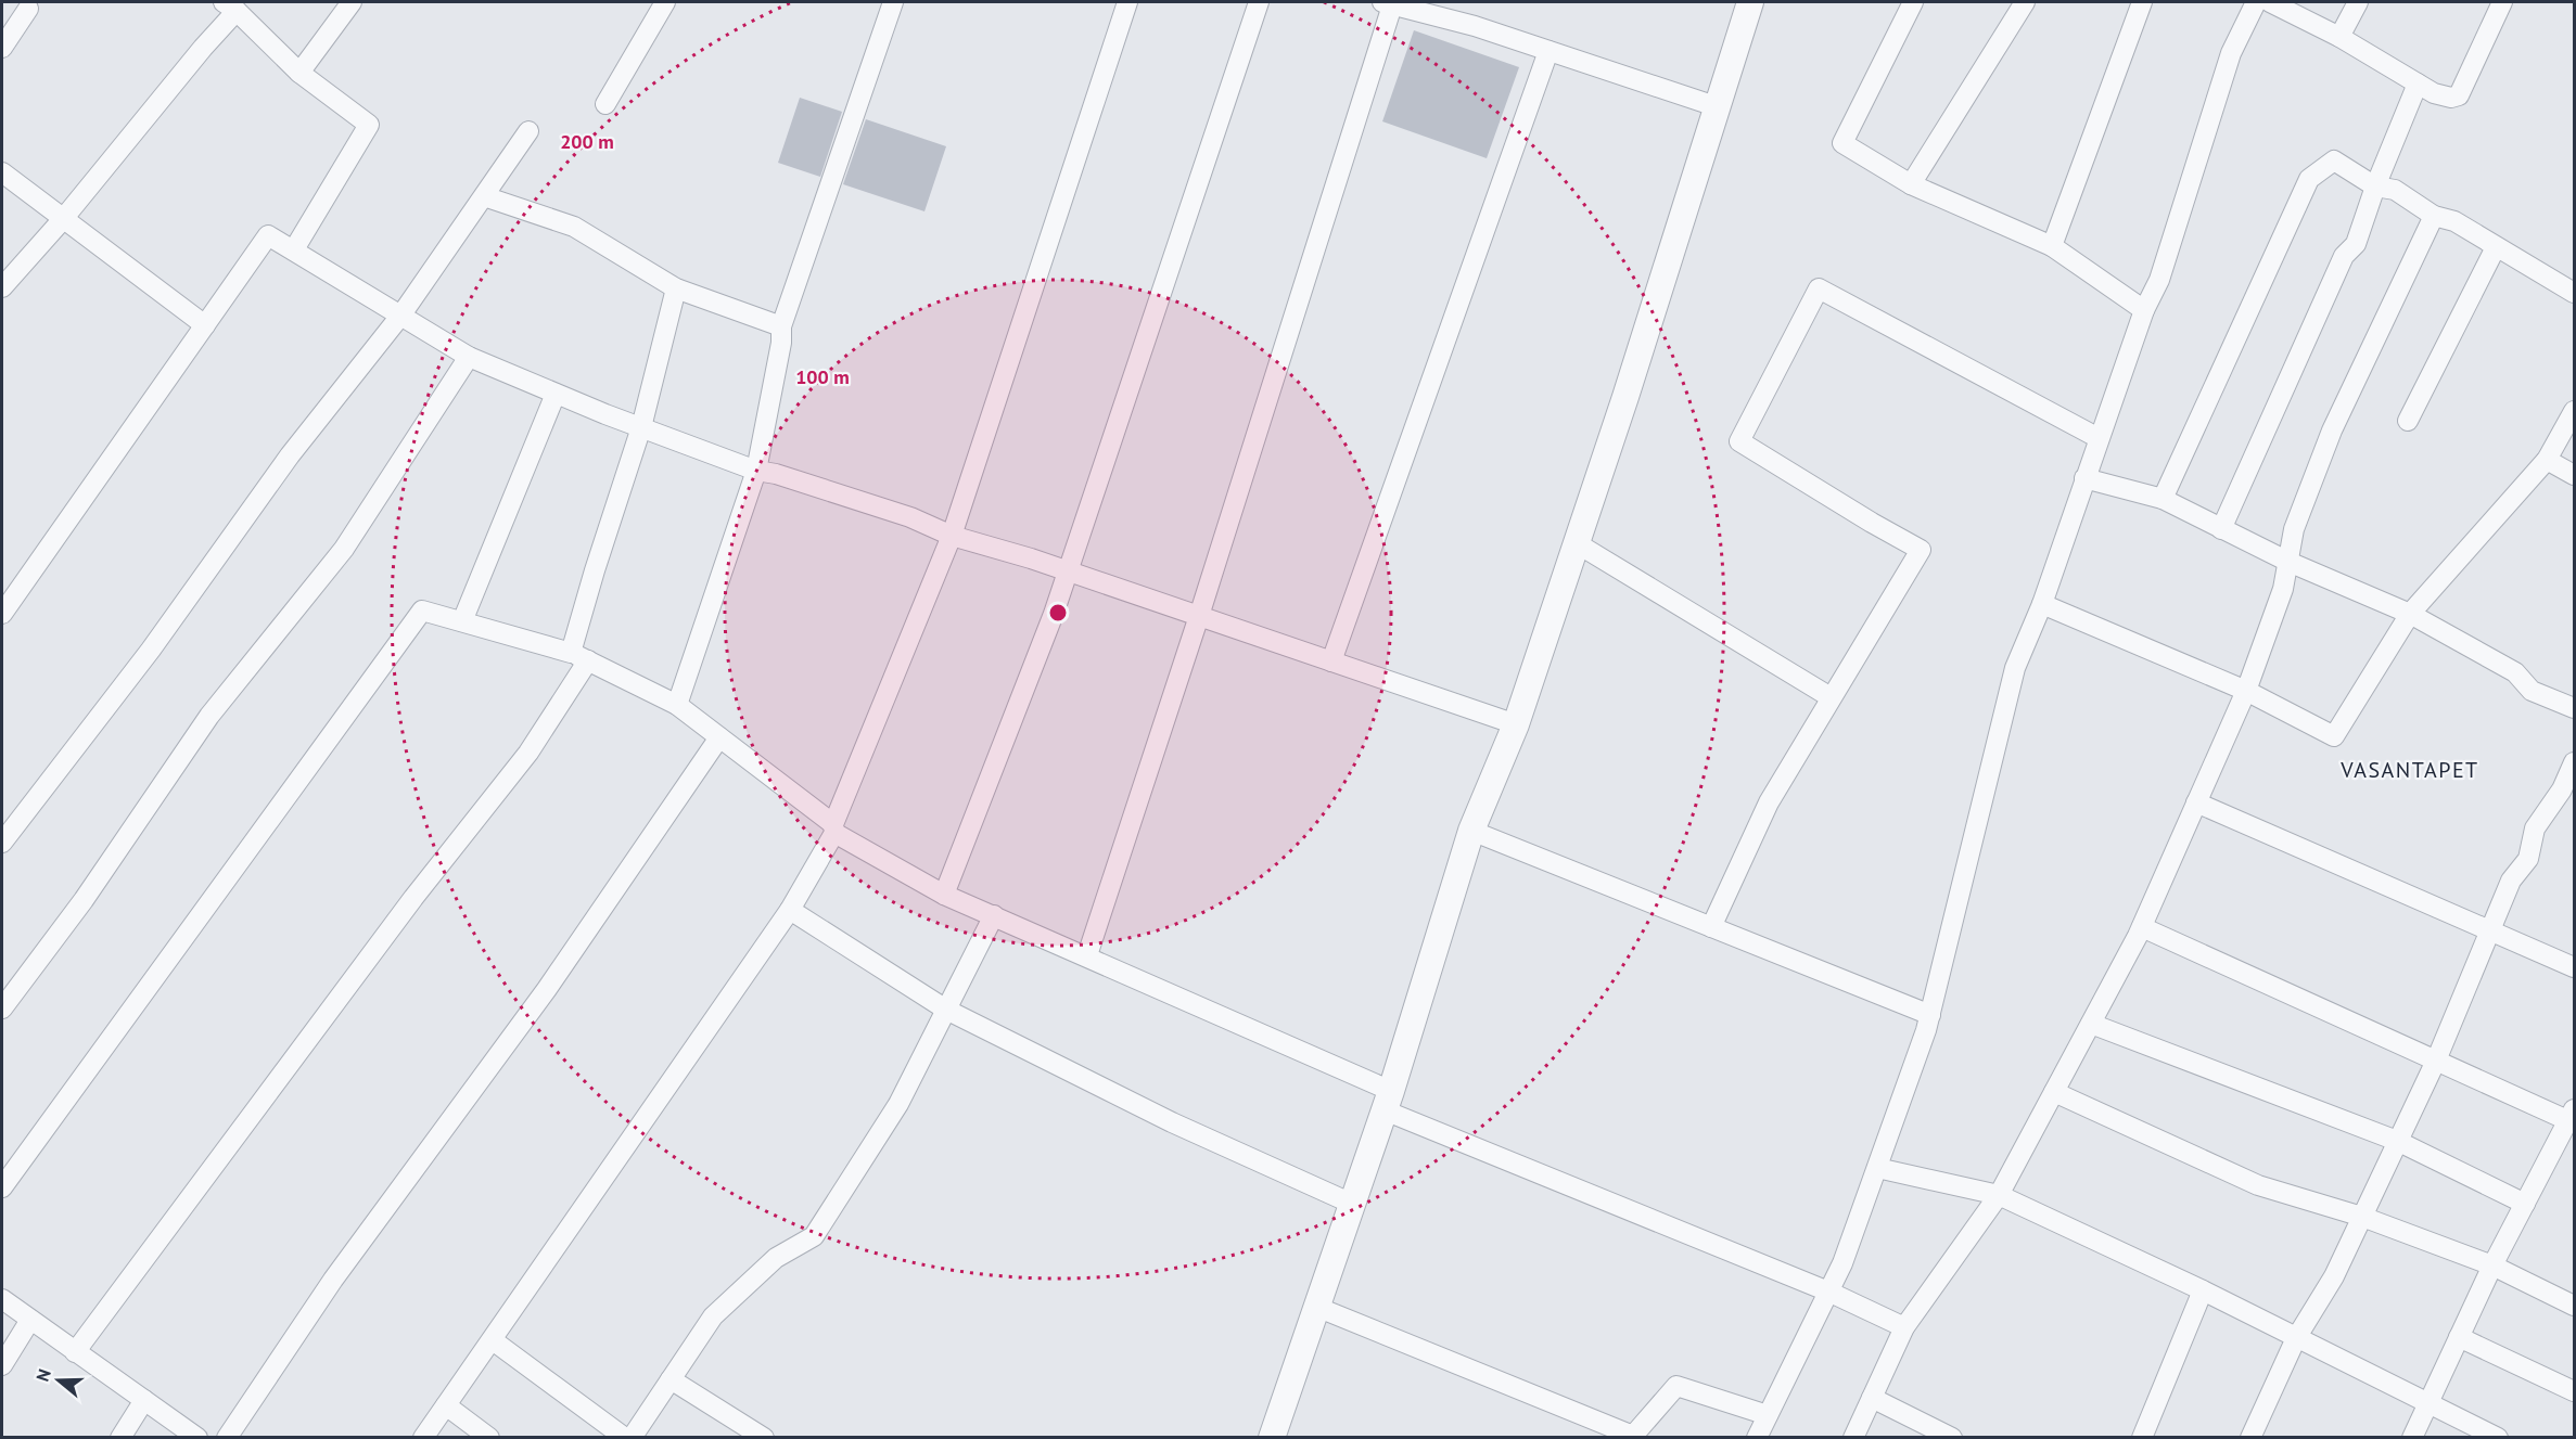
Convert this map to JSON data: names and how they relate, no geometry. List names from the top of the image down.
{
  "districts": ["VASANTAPET"],
  "north": "left",
  "rings": ["200 m", "100 m"]
}
